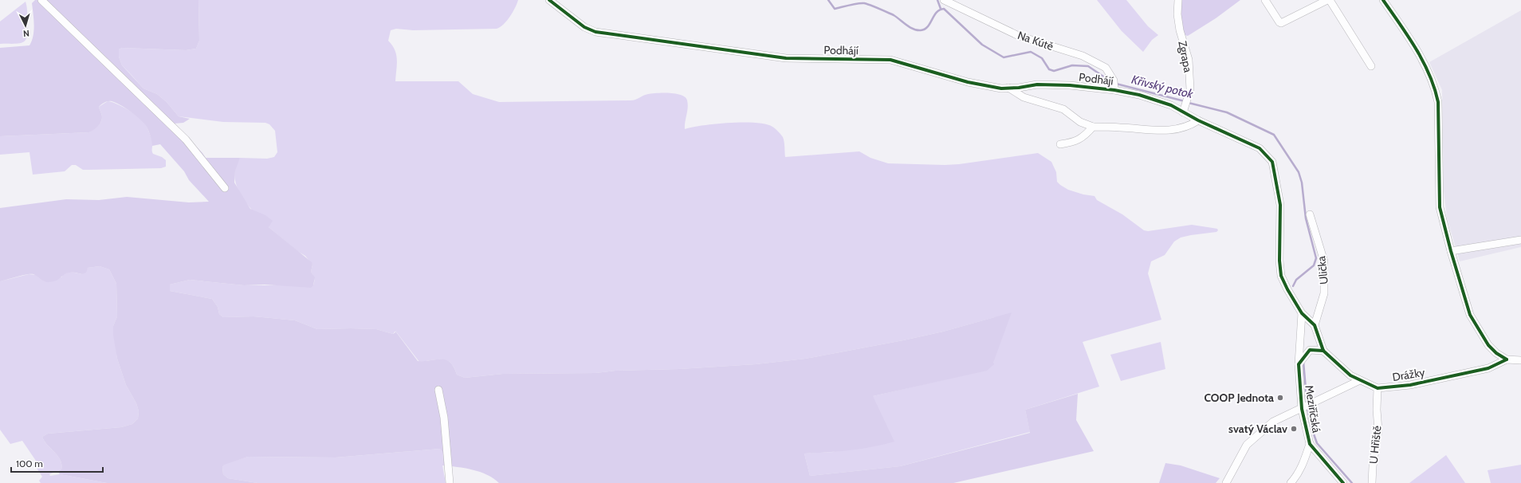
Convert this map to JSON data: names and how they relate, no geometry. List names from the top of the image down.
{
  "streets": {
    "street": [
      "Na Kútě",
      "Podhájí",
      "Zgrapa",
      "Ulička",
      "Drážky",
      "Meziříčská",
      "U Hřiště"
    ]
  },
  "crossings": [
    ["Na Kútě", "Podhájí"],
    ["Podhájí", "Zgrapa"],
    ["Podhájí", "Ulička"],
    ["Podhájí", "Meziříčská"],
    ["Drážky", "U Hřiště"]
  ],
  "water": ["Křivský potok"],
  "places": ["COOP Jednota", "svatý Václav"],
  "scale_bar": "100 m",
  "north": "bottom"
}
